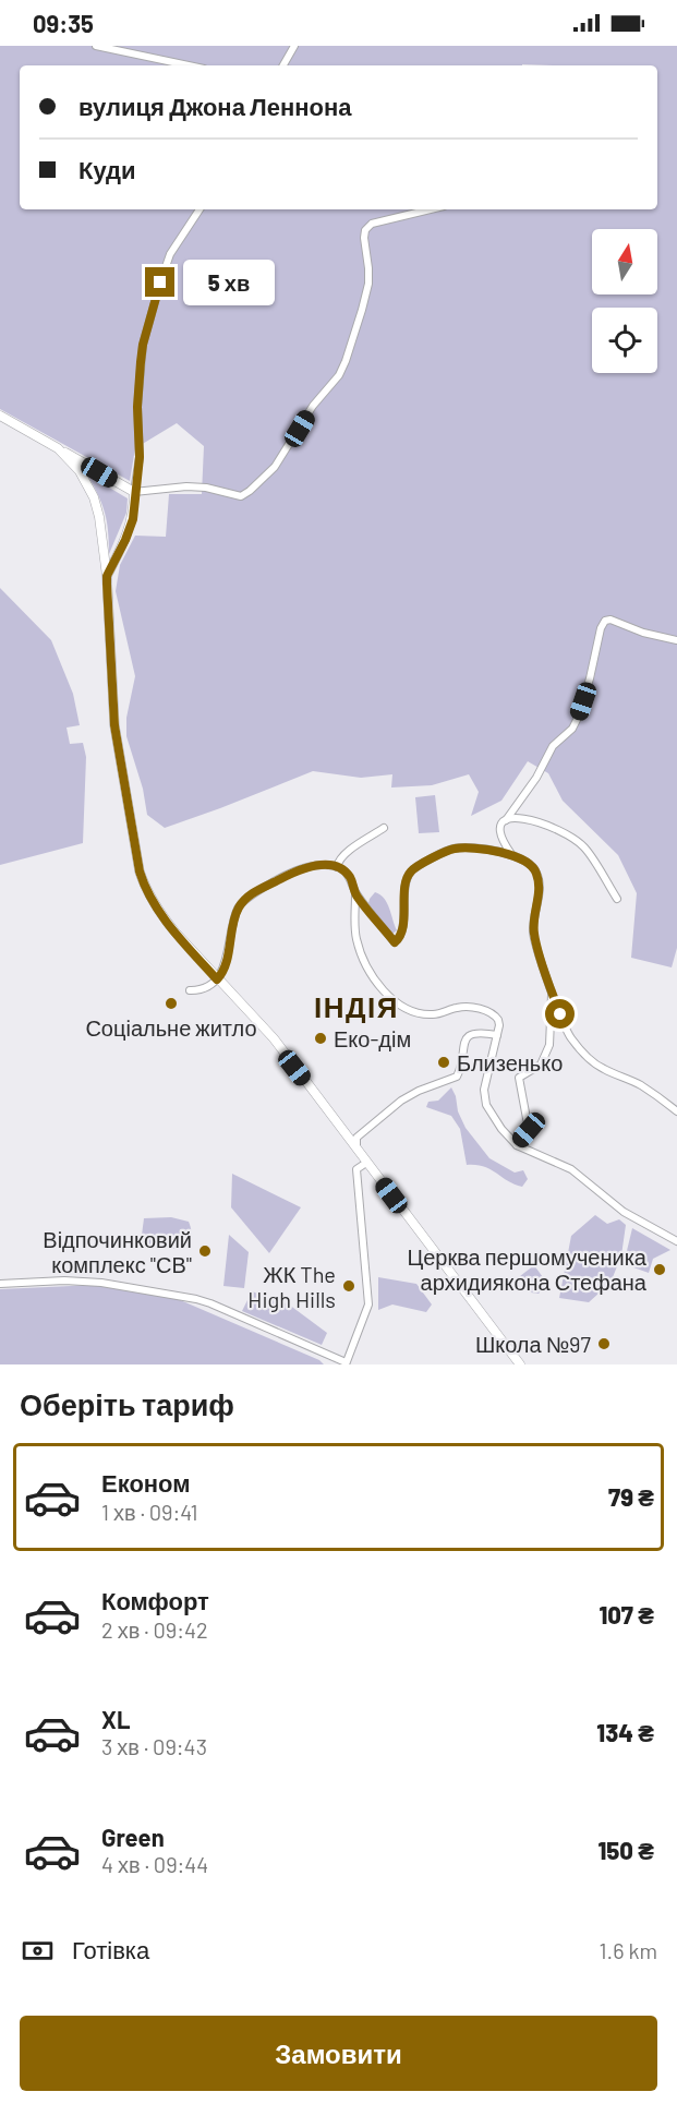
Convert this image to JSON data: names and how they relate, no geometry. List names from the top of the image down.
{
  "districts": ["ІНДІЯ"],
  "places": [
    "Соціальне житло",
    "Еко-дім",
    "Близенько",
    "Відпочинковий комплекс \"СВ\"",
    "Церква першомученика архидиякона Стефана",
    "ЖК The High Hills",
    "Школа №97"
  ],
  "north": "top",
  "page": {
    "status": "09:35",
    "banner": ["вулиця Джона Леннона", "Куди"],
    "bubble": "5 хв",
    "heading": "Оберіть тариф",
    "list": [
      {
        "name": "Економ",
        "note": "1 хв · 09:41",
        "value": "79 ₴"
      },
      {
        "name": "Комфорт",
        "note": "2 хв · 09:42",
        "value": "107 ₴"
      },
      {
        "name": "XL",
        "note": "3 хв · 09:43",
        "value": "134 ₴"
      },
      {
        "name": "Green",
        "note": "4 хв · 09:44",
        "value": "150 ₴"
      }
    ],
    "pay": ["Готівка", "1.6 km"],
    "buttons": "Замовити"
  }
}
